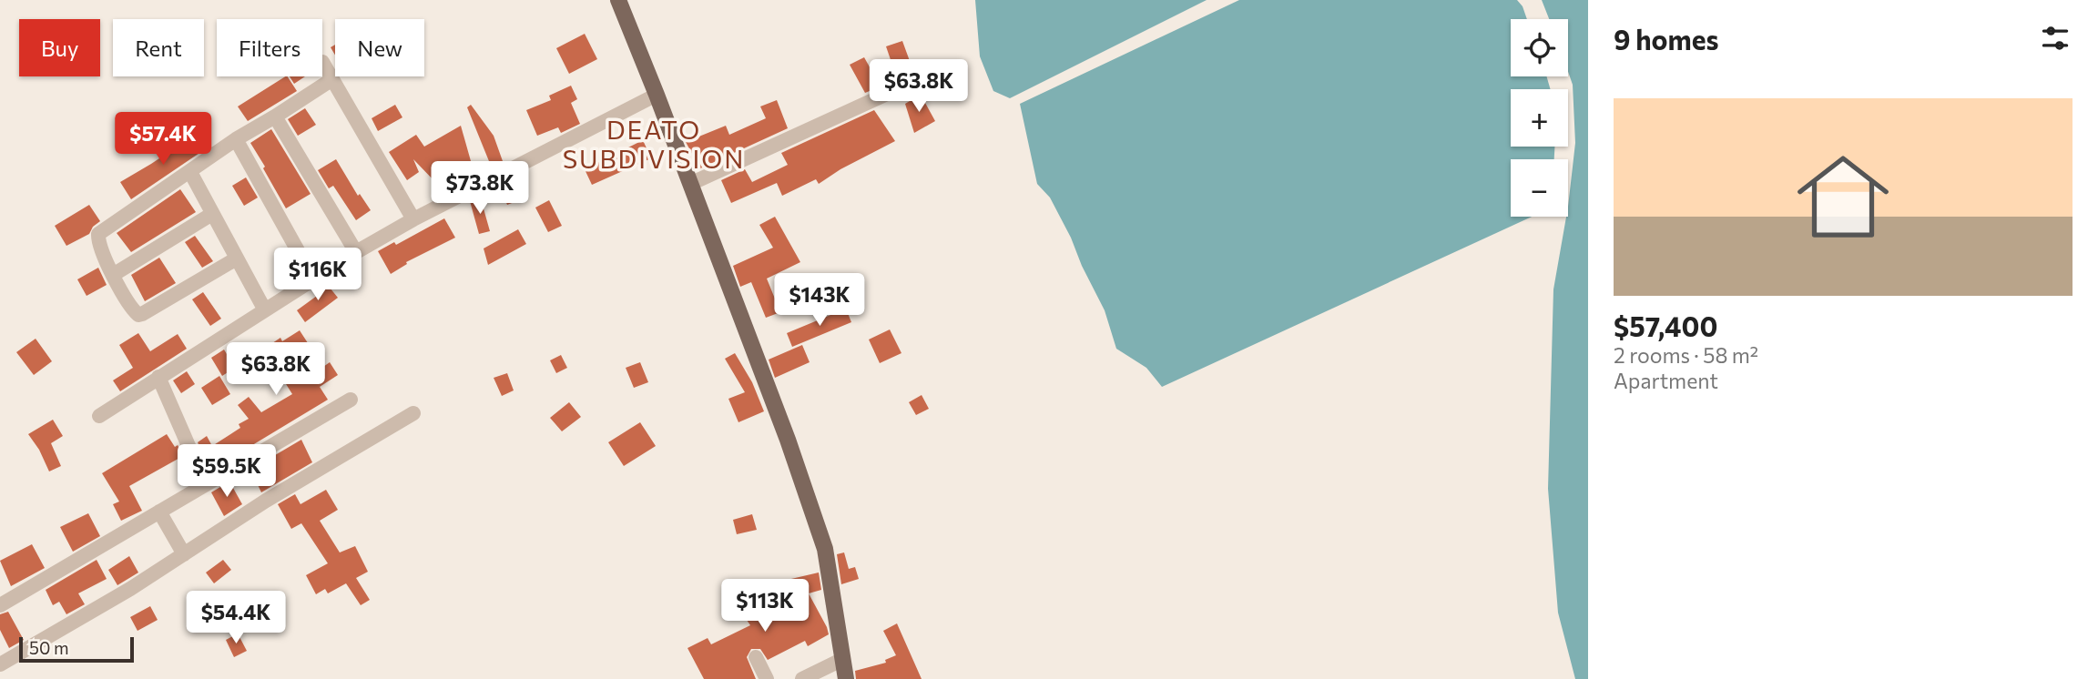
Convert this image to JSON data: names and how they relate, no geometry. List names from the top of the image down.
{
  "districts": ["DEATO SUBDIVISION"],
  "scale_bar": "50 m",
  "page": {
    "heading": "9 homes",
    "map_buttons": ["+", "−"],
    "chip": [
      "Buy",
      "Rent",
      "Filters",
      "New"
    ],
    "price": [
      "$63.8K",
      "$57.4K",
      "$73.8K",
      "$116K",
      "$143K",
      "$63.8K",
      "$59.5K",
      "$113K",
      "$54.4K"
    ],
    "list": [
      {
        "name": "$57,400",
        "note": "2 rooms · 58 m² · Apartment"
      }
    ],
    "scale": "50 m"
  }
}
